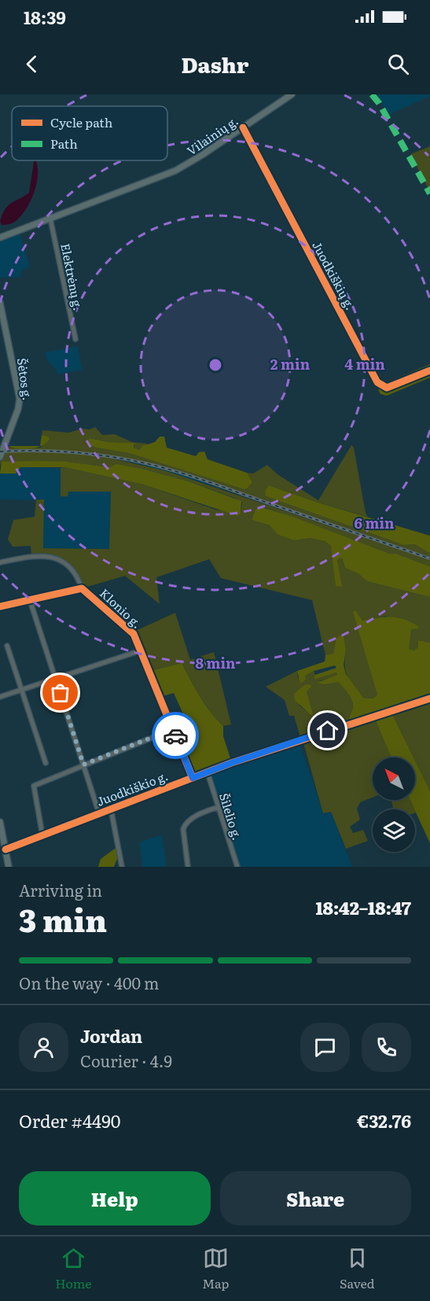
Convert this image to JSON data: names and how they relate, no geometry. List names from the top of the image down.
{
  "streets": {
    "main road": ["Vilainių g.", "Šėtos g."],
    "street": [
      "Juodkiškių g.",
      "Elektrėnų g.",
      "Klonio g.",
      "Juodkiškio g.",
      "Šilelio g."
    ]
  },
  "crossings": [
    ["Vilainių g.", "Juodkiškių g."],
    ["Vilainių g.", "Elektrėnų g."],
    ["Klonio g.", "Juodkiškio g."],
    ["Juodkiškio g.", "Šilelio g."]
  ],
  "legend": ["Cycle path", "Path"],
  "north": "top left",
  "page": {
    "status": "18:39",
    "header": "Dashr",
    "heading": ["3 min", "Arriving in", "18:42–18:47"],
    "panel": [
      "Jordan",
      "Courier · 4.9",
      "Order #4490",
      "€32.76"
    ],
    "bar": "On the way · 400 m",
    "buttons": ["Help", "Share"],
    "tabs": ["Home", "Map", "Saved"]
  },
  "rings": [
    "2 min",
    "4 min",
    "6 min",
    "8 min"
  ]
}
